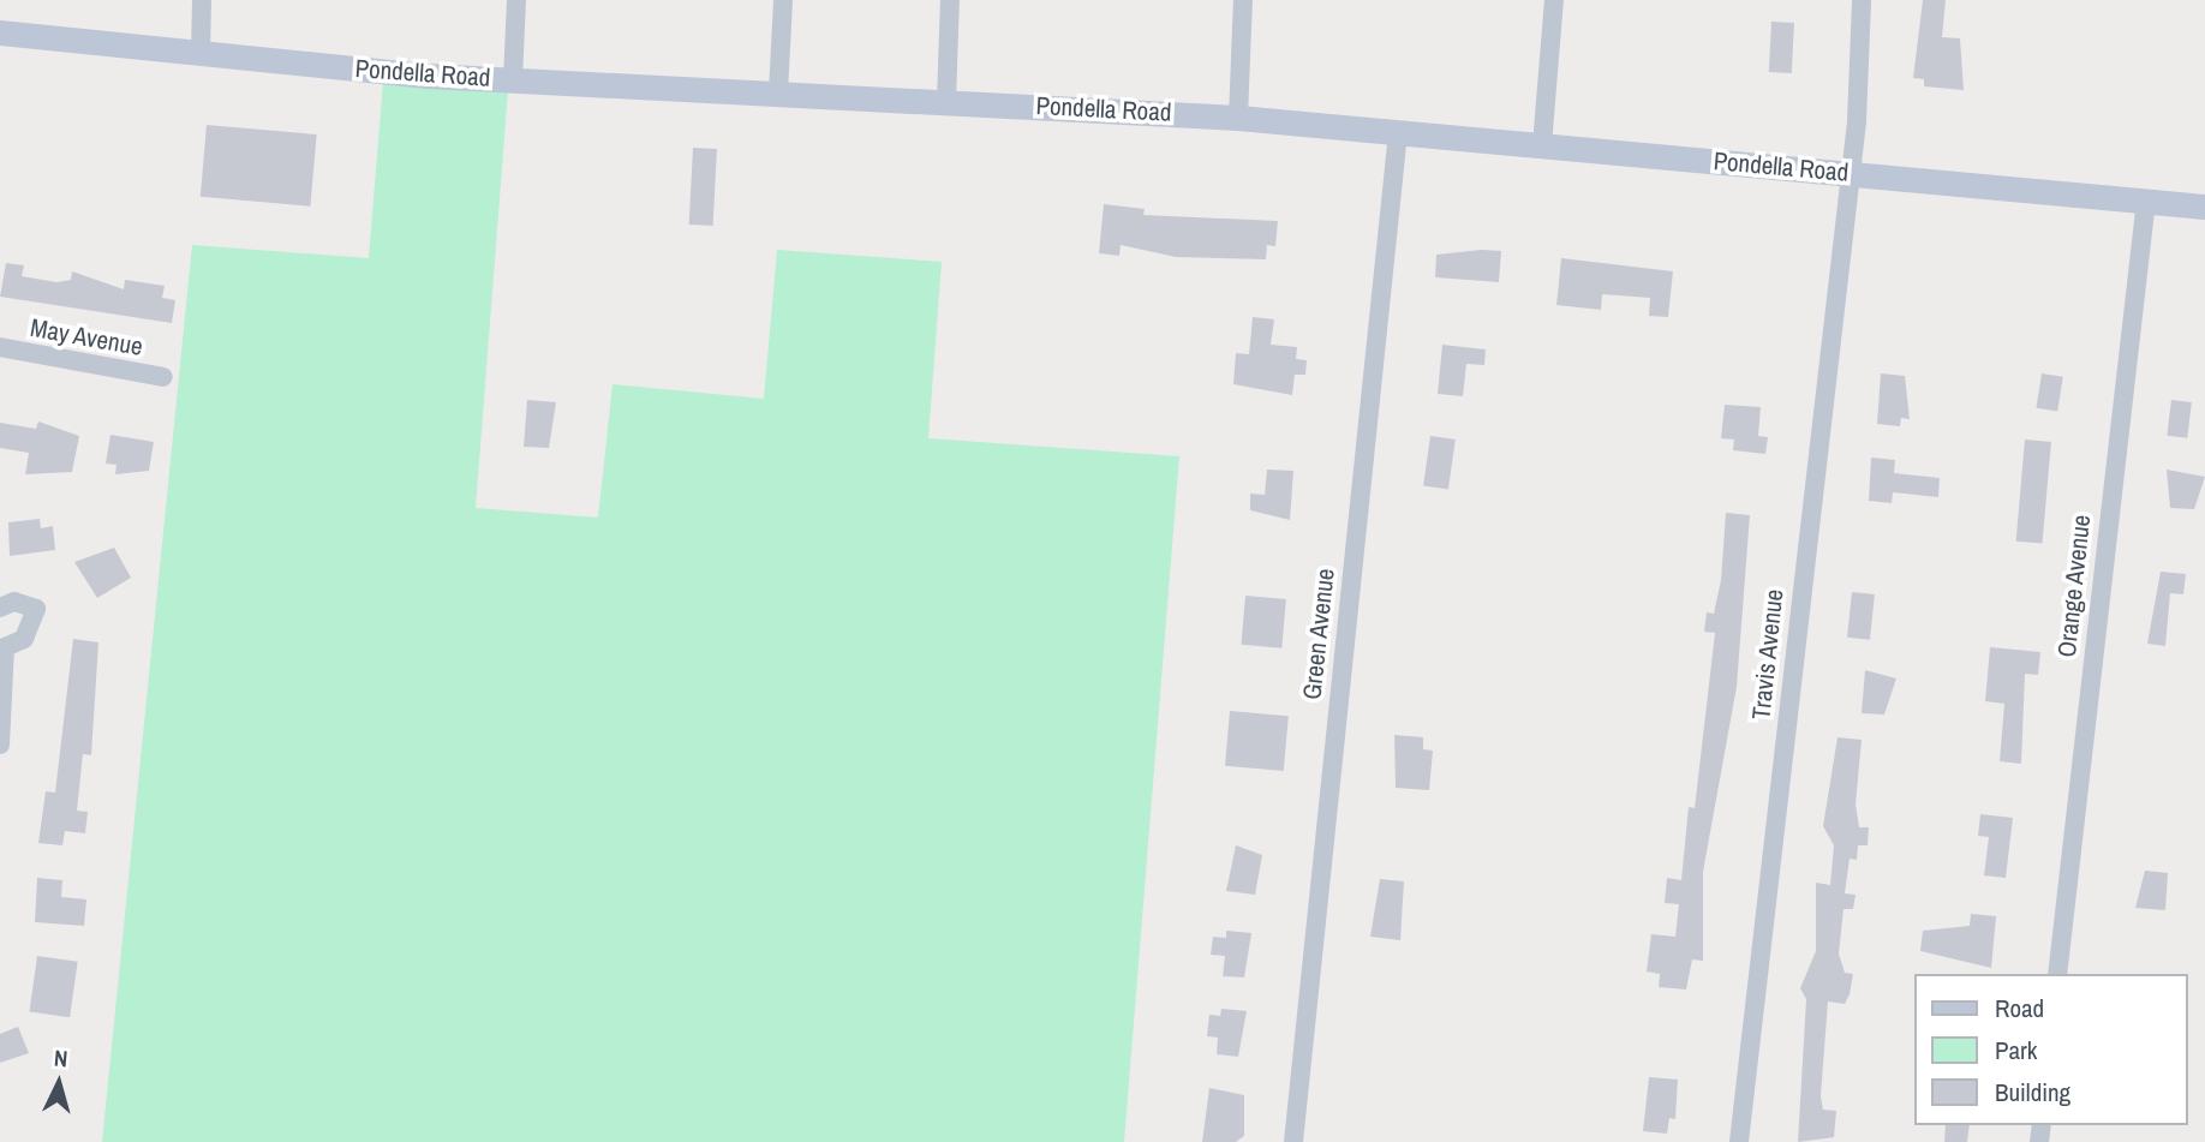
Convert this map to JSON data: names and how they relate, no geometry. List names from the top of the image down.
{
  "streets": {
    "main road": ["Pondella Road"],
    "street": [
      "May Avenue",
      "Orange Avenue",
      "Green Avenue",
      "Travis Avenue"
    ]
  },
  "crossings": [
    ["Pondella Road", "Orange Avenue"],
    ["Pondella Road", "Green Avenue"],
    ["Pondella Road", "Travis Avenue"]
  ],
  "legend": ["Road", "Park", "Building"],
  "north": "top"
}
